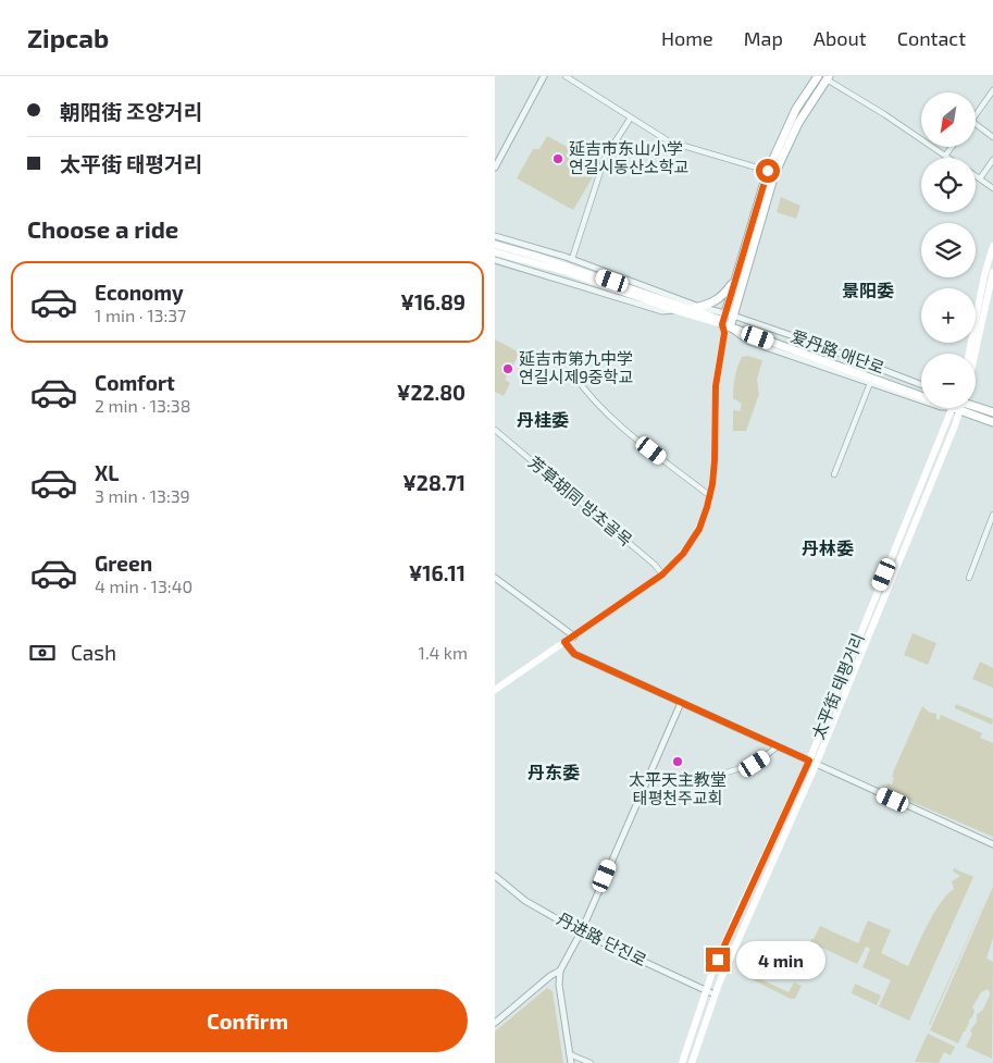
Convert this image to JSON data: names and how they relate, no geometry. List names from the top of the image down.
{
  "streets": {
    "main road": ["爱丹路 애단로", "太平街 태평거리"],
    "street": ["芳草胡同 방초골목", "丹进路 단진로"]
  },
  "crossings": [
    ["爱丹路 애단로", "太平街 태평거리"],
    ["太平街 태평거리", "丹进路 단진로"]
  ],
  "districts": [
    "景阳委",
    "丹桂委",
    "丹林委",
    "丹东委"
  ],
  "places": ["延吉市东山小学 연길시동산소학교", "延吉市第九中学 연길시제9중학교", "太平天主教堂 태평천주교회"],
  "north": "bottom left",
  "page": {
    "header": "Zipcab",
    "nav": [
      "Home",
      "Map",
      "About",
      "Contact"
    ],
    "banner": ["朝阳街 조양거리", "太平街 태평거리"],
    "map_buttons": ["+", "−"],
    "heading": "Choose a ride",
    "list": [
      {
        "name": "Economy",
        "note": "1 min · 13:37",
        "value": "¥16.89"
      },
      {
        "name": "Comfort",
        "note": "2 min · 13:38",
        "value": "¥22.80"
      },
      {
        "name": "XL",
        "note": "3 min · 13:39",
        "value": "¥28.71"
      },
      {
        "name": "Green",
        "note": "4 min · 13:40",
        "value": "¥16.11"
      }
    ],
    "pay": ["Cash", "1.4 km"],
    "bubble": "4 min",
    "buttons": "Confirm"
  }
}
